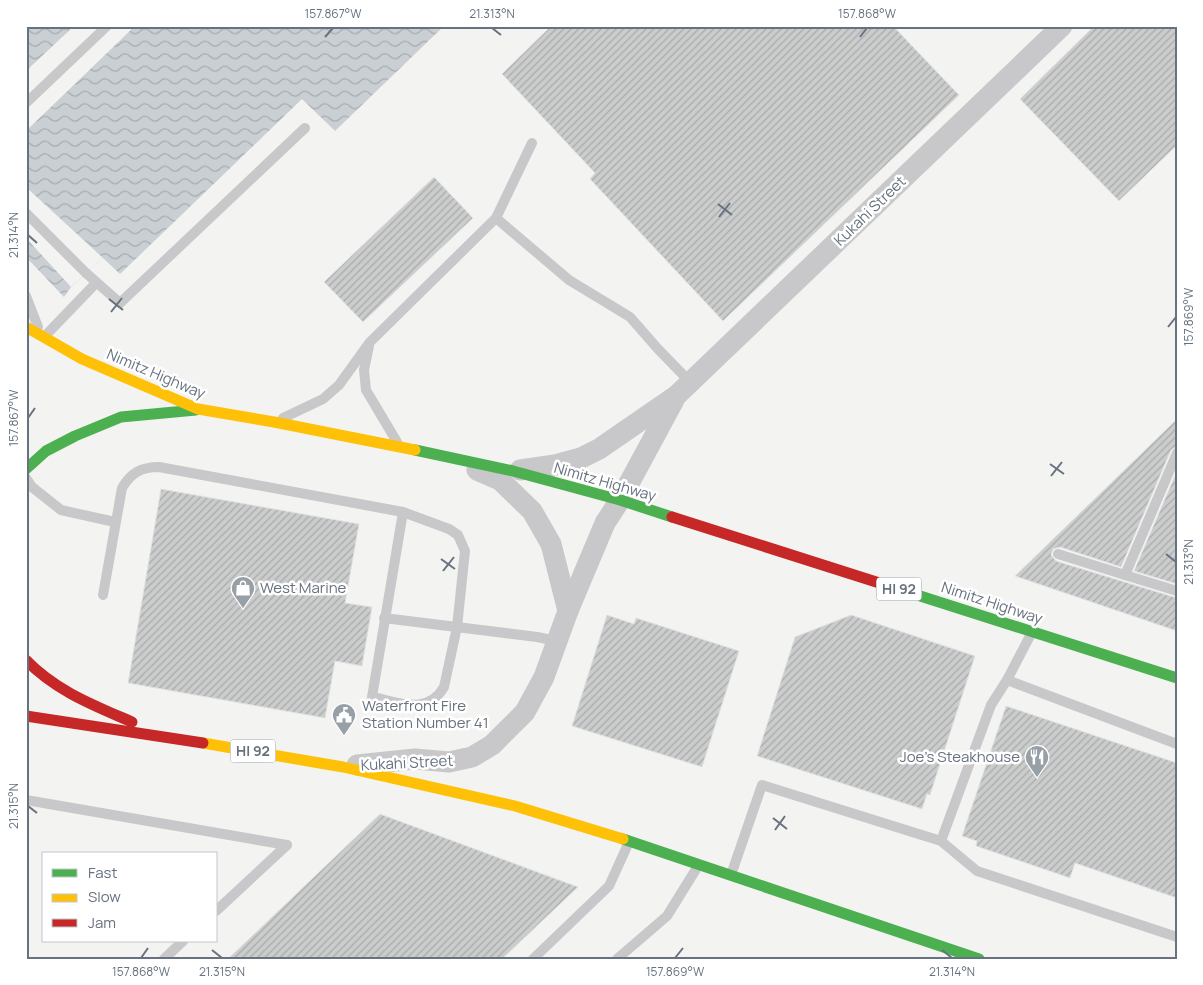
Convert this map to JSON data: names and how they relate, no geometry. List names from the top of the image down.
{
  "streets": {
    "main road": ["Nimitz Highway", "HI 92"],
    "street": ["Kukahi Street"]
  },
  "crossings": [
    ["Kukahi Street", "Nimitz Highway"],
    ["Kukahi Street", "HI 92"]
  ],
  "places": {
    "shop": ["West Marine"],
    "public building": ["Waterfront Fire Station Number 41"],
    "restaurant": ["Joe’s Steakhouse"]
  },
  "legend": ["Fast", "Slow", "Jam"],
  "coordinates": [
    "157.867°W",
    "21.313°N",
    "157.868°W",
    "21.314°N",
    "157.869°W",
    "21.315°N"
  ]
}
